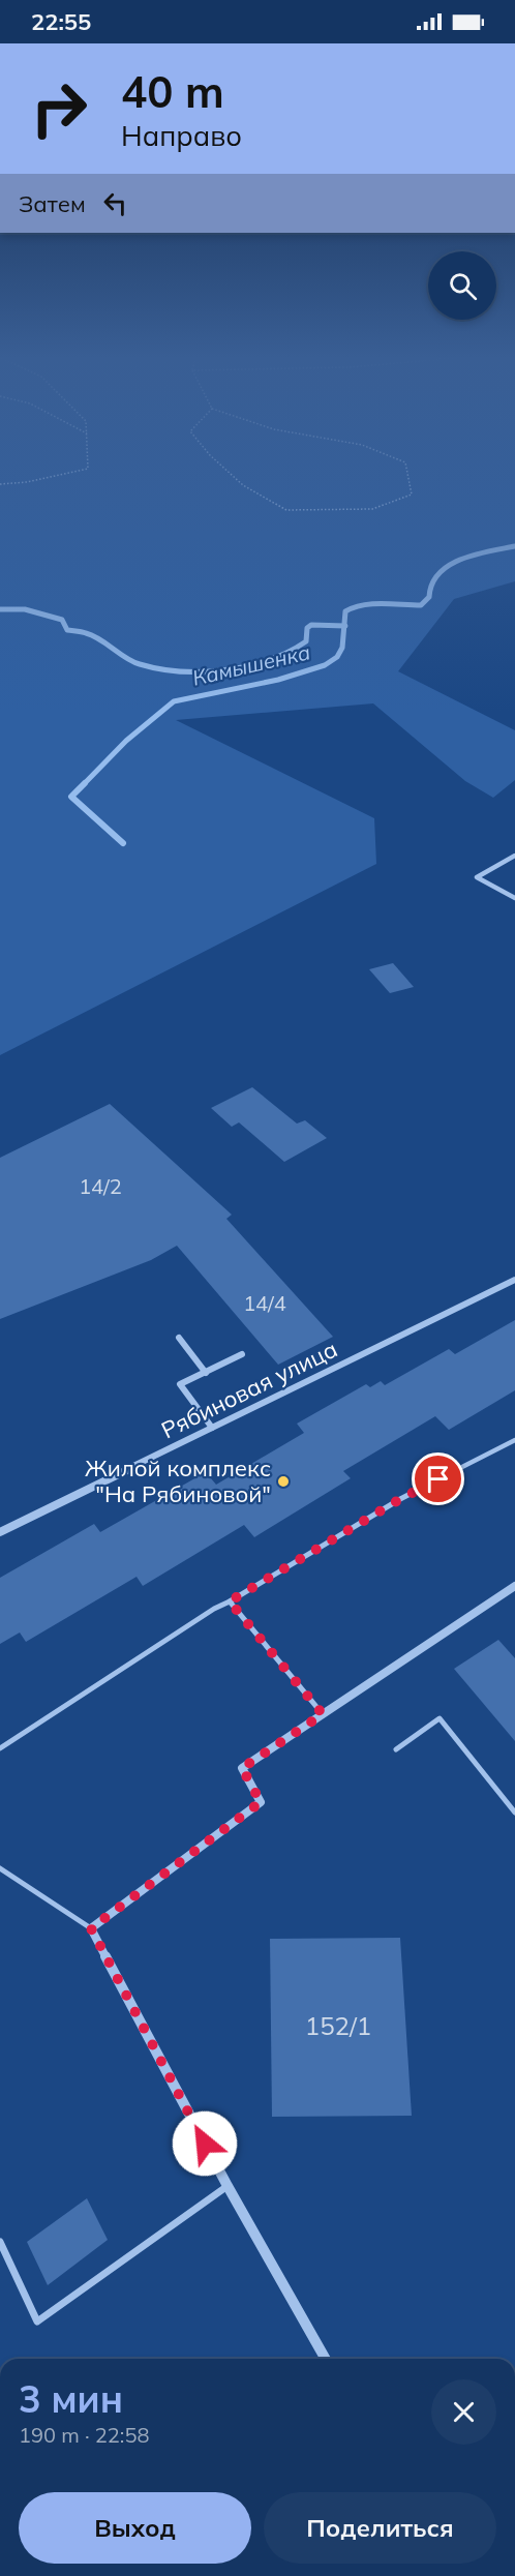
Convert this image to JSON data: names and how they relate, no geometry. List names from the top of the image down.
{
  "streets": {
    "street": ["Рябиновая улица"]
  },
  "water": ["Камышенка"],
  "places": ["Жилой комплекс \"На Рябиновой\""],
  "house_numbers": ["14/2", "14/4", "152/1"],
  "page": {
    "status": "22:55",
    "turn": ["40 m", "Направо"],
    "then": "Затем",
    "heading": ["3 мин", "190 m · 22:58"],
    "buttons": ["Выход", "Поделиться"]
  }
}
